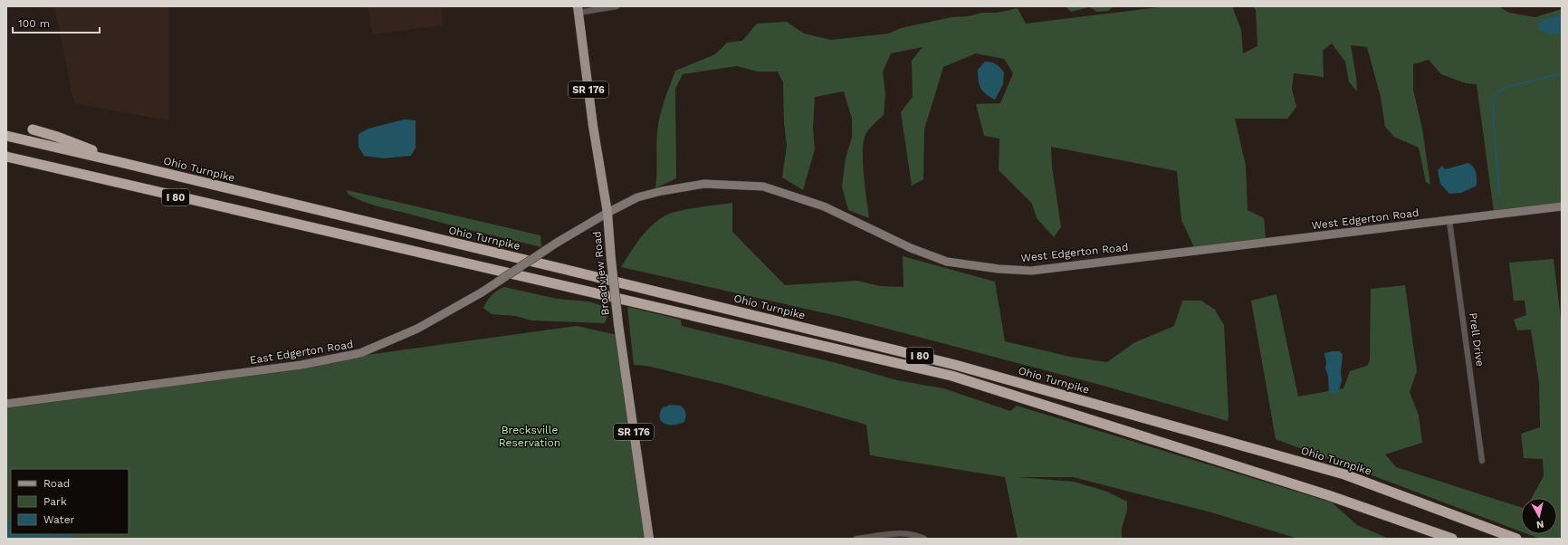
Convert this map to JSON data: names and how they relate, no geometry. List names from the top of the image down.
{
  "streets": {
    "highway": ["Ohio Turnpike", "I 80"],
    "main road": ["SR 176", "Broadview Road"],
    "street": ["West Edgerton Road", "Prell Drive", "East Edgerton Road"]
  },
  "crossings": [
    ["West Edgerton Road", "Broadview Road"],
    ["West Edgerton Road", "Prell Drive"],
    ["West Edgerton Road", "East Edgerton Road"],
    ["Broadview Road", "East Edgerton Road"]
  ],
  "parks": ["Brecksville Reservation"],
  "legend": ["Road", "Park", "Water"],
  "scale_bar": "100 m",
  "north": "bottom"
}
